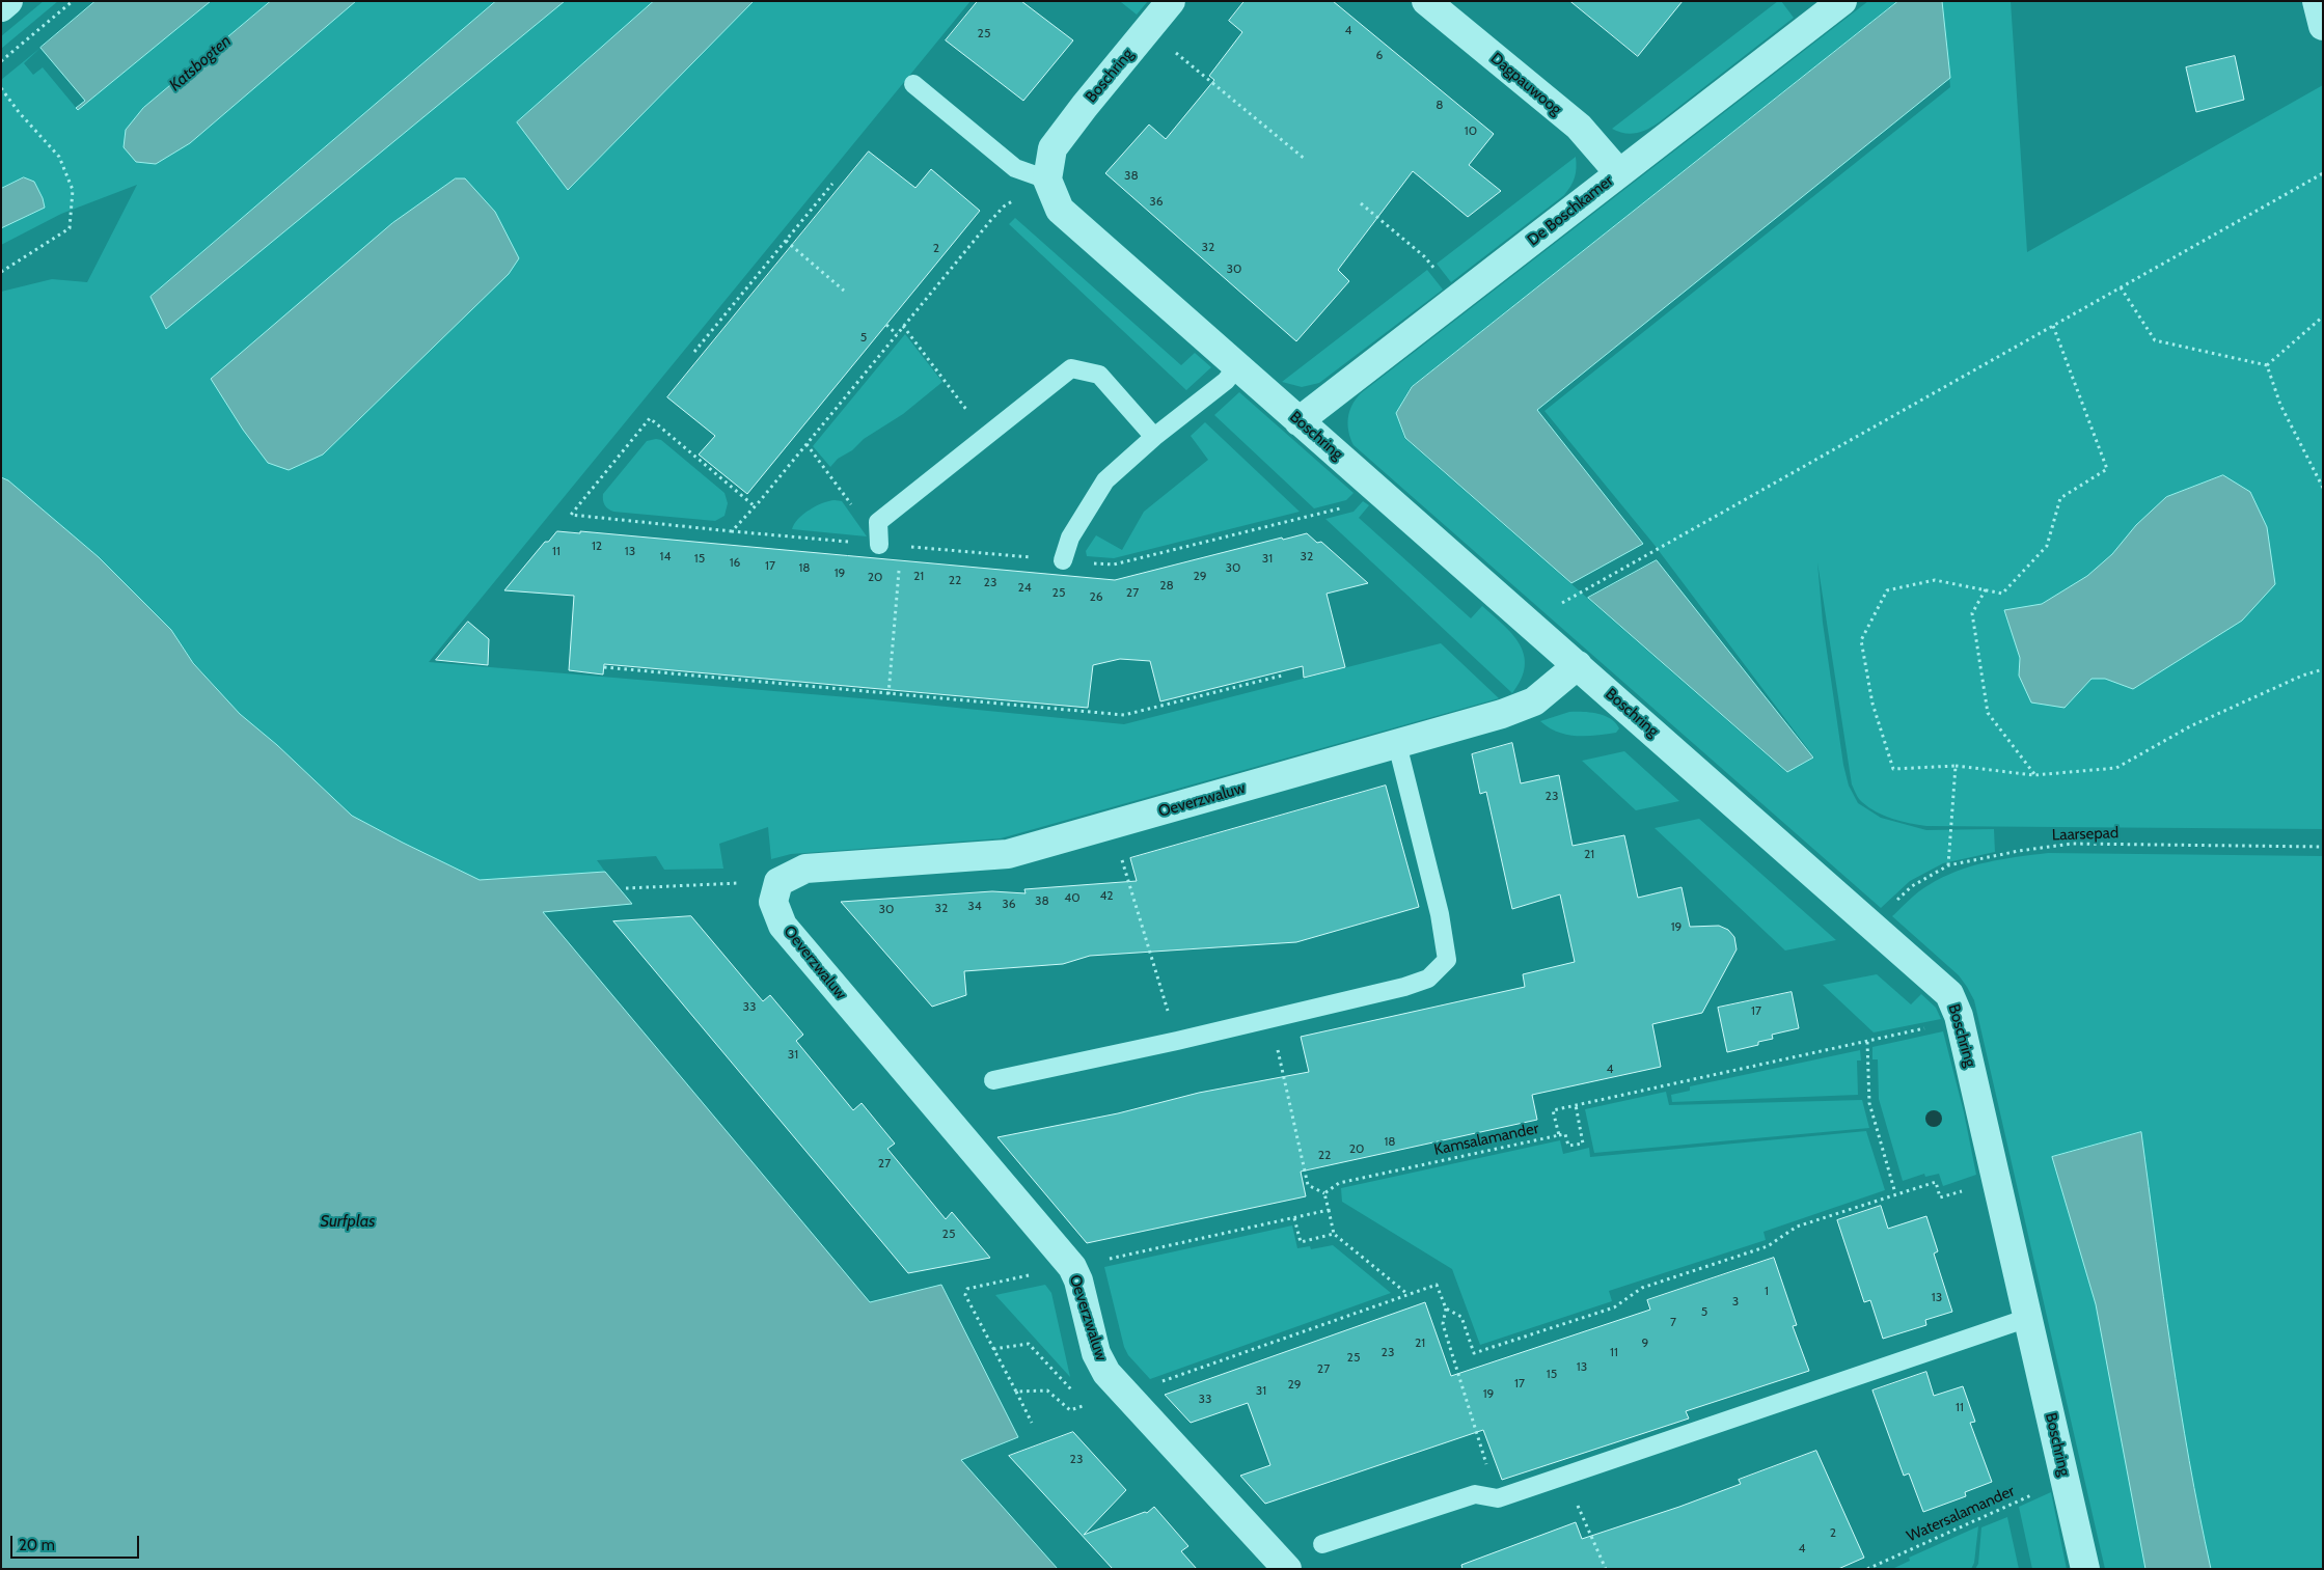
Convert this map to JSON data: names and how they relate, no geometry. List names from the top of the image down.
{
  "streets": {
    "street": [
      "Boschring",
      "Dagpauwoog",
      "De Boschkamer",
      "Oeverzwaluw"
    ],
    "path": ["Laarsepad", "Kamsalamander", "Watersalamander"]
  },
  "crossings": [
    ["Boschring", "De Boschkamer"],
    ["Boschring", "Oeverzwaluw"],
    ["Boschring", "Laarsepad"],
    ["Boschring", "Kamsalamander"],
    ["Boschring", "Watersalamander"],
    ["Dagpauwoog", "De Boschkamer"]
  ],
  "water": ["Katsbogten", "Surfplas"],
  "house_numbers": [
    "4",
    "25",
    "6",
    "8",
    "10",
    "38",
    "36",
    "32",
    "2",
    "30",
    "5",
    "12",
    "11",
    "13",
    "14",
    "32",
    "15",
    "31",
    "16",
    "17",
    "18",
    "30",
    "19",
    "21",
    "29",
    "20",
    "22",
    "23",
    "28",
    "24",
    "25",
    "27",
    "26",
    "23",
    "21",
    "42",
    "40",
    "38",
    "36",
    "34",
    "32",
    "30",
    "19",
    "33",
    "17",
    "31",
    "4",
    "18",
    "20",
    "22",
    "27",
    "25",
    "1",
    "13",
    "3",
    "5",
    "7",
    "21",
    "9",
    "23",
    "11",
    "25",
    "13",
    "27",
    "15",
    "17",
    "29",
    "31",
    "19",
    "33",
    "11",
    "23",
    "2",
    "4"
  ],
  "scale_bar": "20 m"
}
